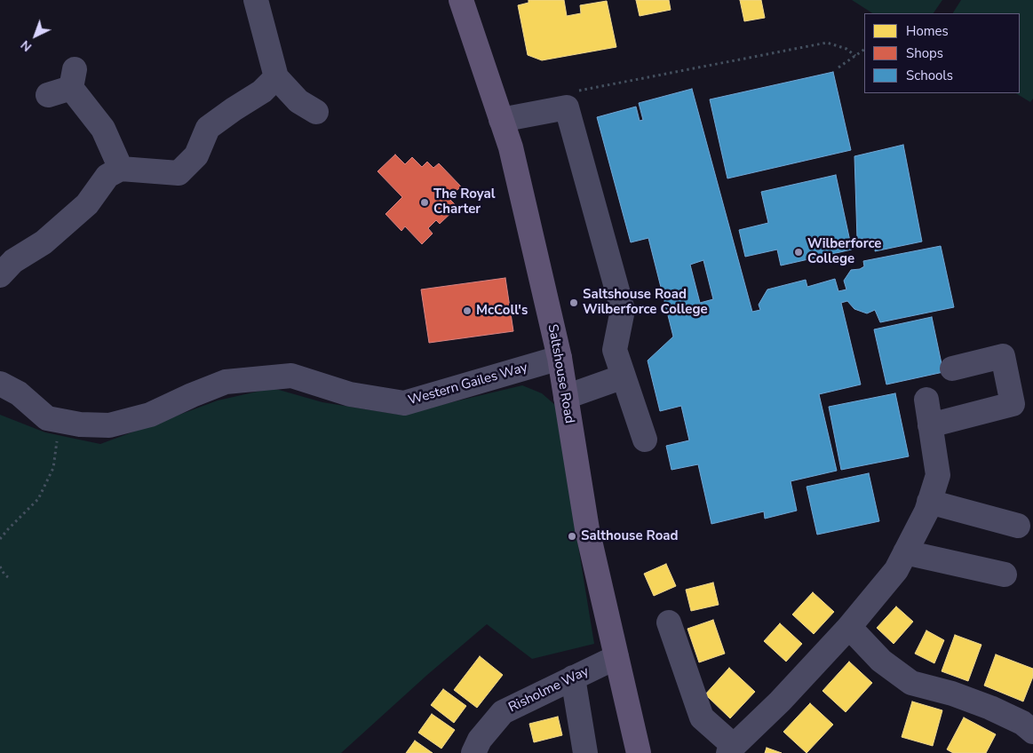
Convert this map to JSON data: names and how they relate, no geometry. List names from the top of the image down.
{
  "streets": {
    "main road": ["Saltshouse Road"],
    "street": ["Western Gailes Way", "Risholme Way"]
  },
  "crossings": [
    ["Saltshouse Road", "Western Gailes Way"],
    ["Saltshouse Road", "Risholme Way"]
  ],
  "places": [
    "The Royal Charter",
    "Wilberforce College",
    "Saltshouse Road Wilberforce College",
    "McColl's",
    "Salthouse Road"
  ],
  "legend": ["Homes", "Shops", "Schools"],
  "north": "bottom left"
}
